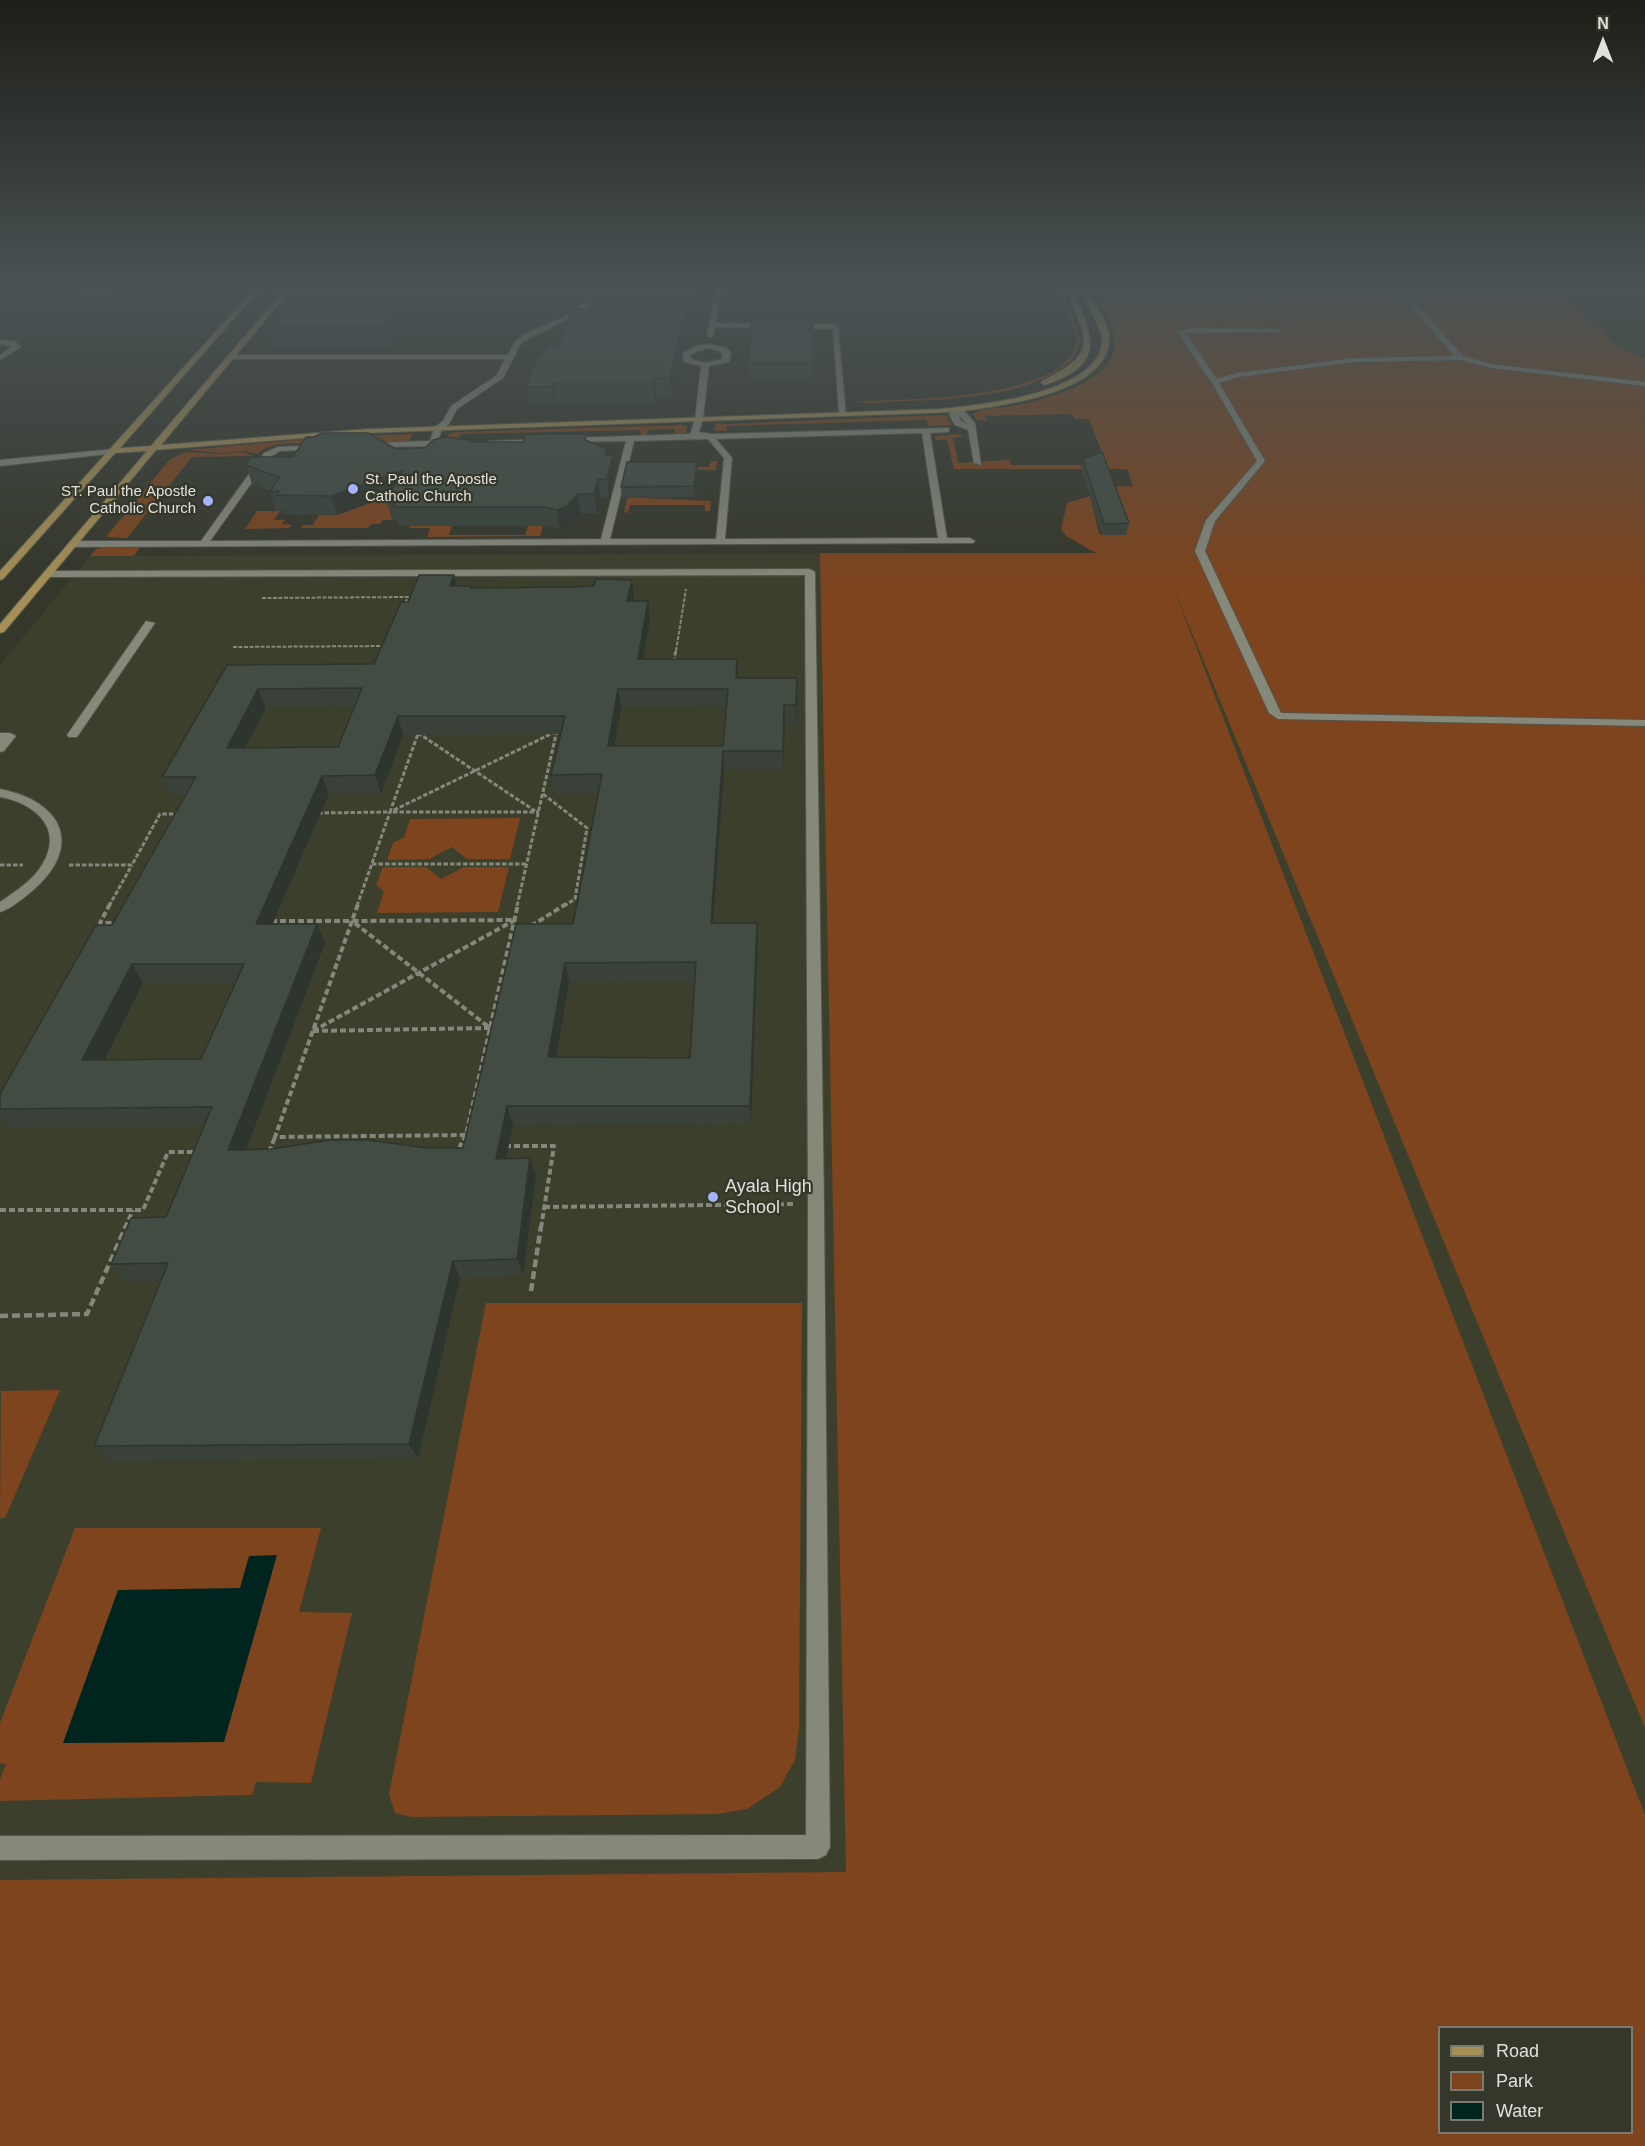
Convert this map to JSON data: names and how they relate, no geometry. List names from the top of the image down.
{
  "places": ["St. Paul the Apostle Catholic Church", "ST. Paul the Apostle Catholic Church", "Ayala High School"],
  "legend": ["Road", "Park", "Water"],
  "north": "top"
}
